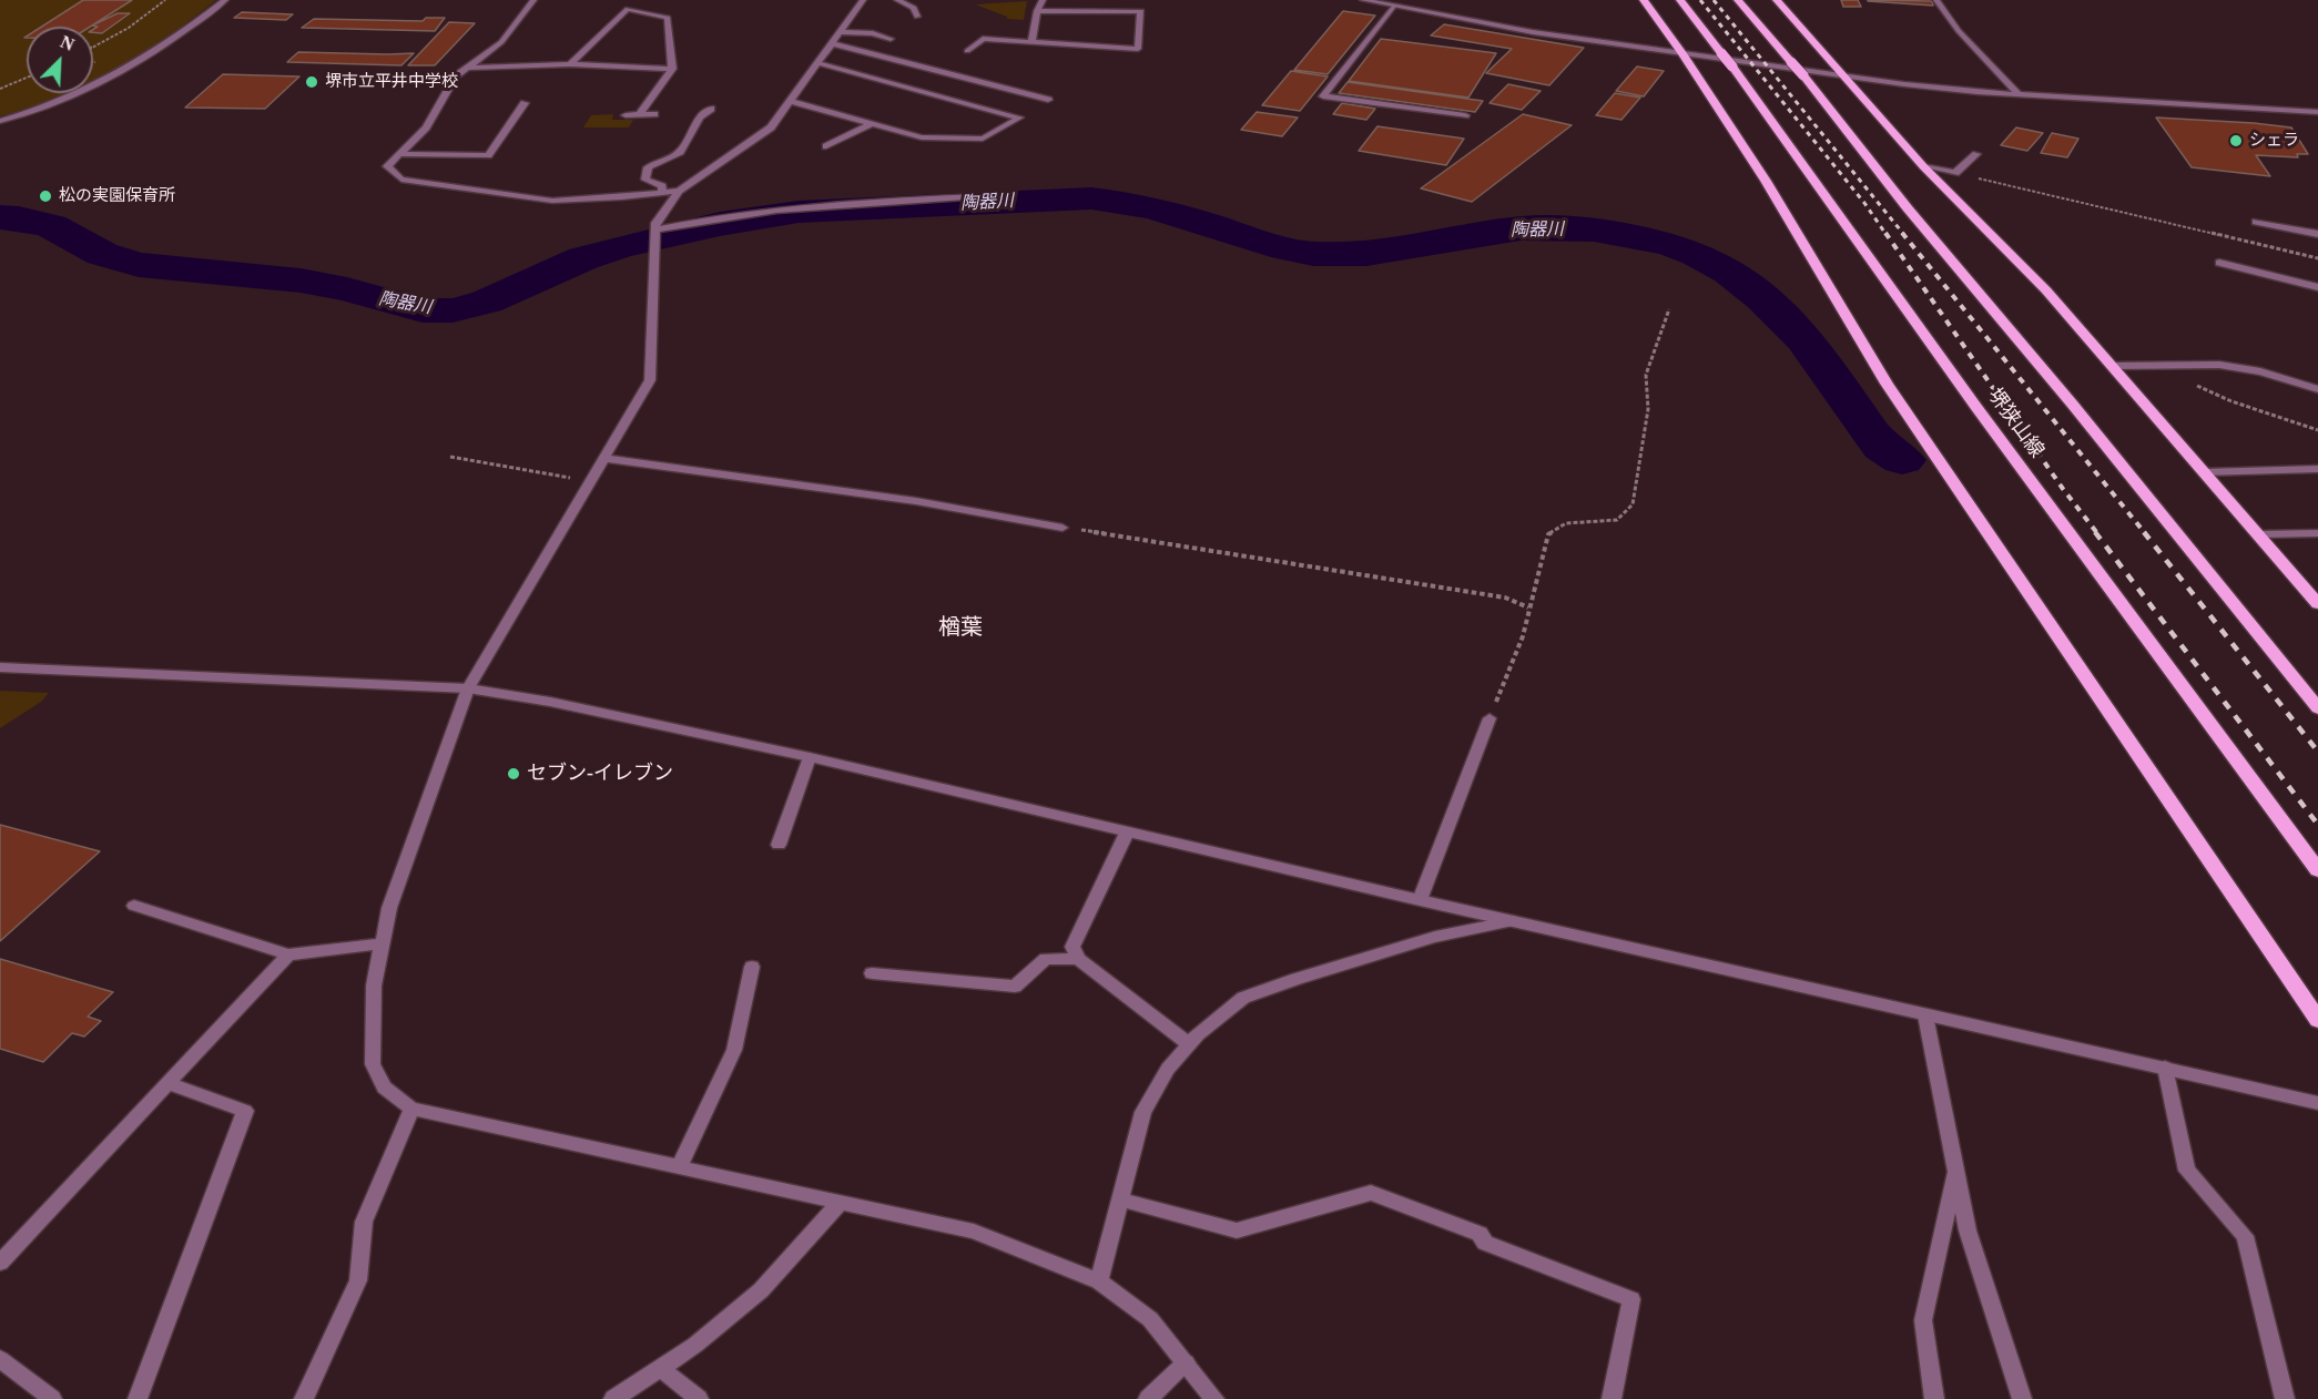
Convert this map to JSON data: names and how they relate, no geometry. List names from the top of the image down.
{
  "streets": {
    "main road": ["堺狭山線"]
  },
  "districts": ["楢葉"],
  "water": ["陶器川"],
  "places": [
    "堺市立平井中学校",
    "シェラ",
    "松の実園保育所",
    "セブン-イレブン"
  ],
  "north": "top right"
}
